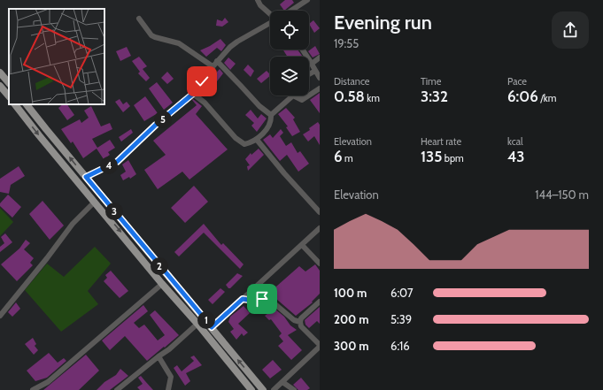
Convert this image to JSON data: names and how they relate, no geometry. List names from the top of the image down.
{
  "page": {
    "heading": ["Evening run", "19:55"],
    "stats": [
      ["Distance", "0.58 km"],
      ["Time", "3:32"],
      ["Pace", "6:06 /km"],
      ["Elevation", "6 m"],
      ["Heart rate", "135 bpm"],
      ["kcal", "43"]
    ],
    "pins": [
      "5",
      "4",
      "3",
      "2",
      "1"
    ],
    "chart": ["Elevation", "144–150 m"],
    "list": [
      {
        "name": "100 m",
        "note": "6:07"
      },
      {
        "name": "200 m",
        "note": "5:39"
      },
      {
        "name": "300 m",
        "note": "6:16"
      }
    ]
  }
}
